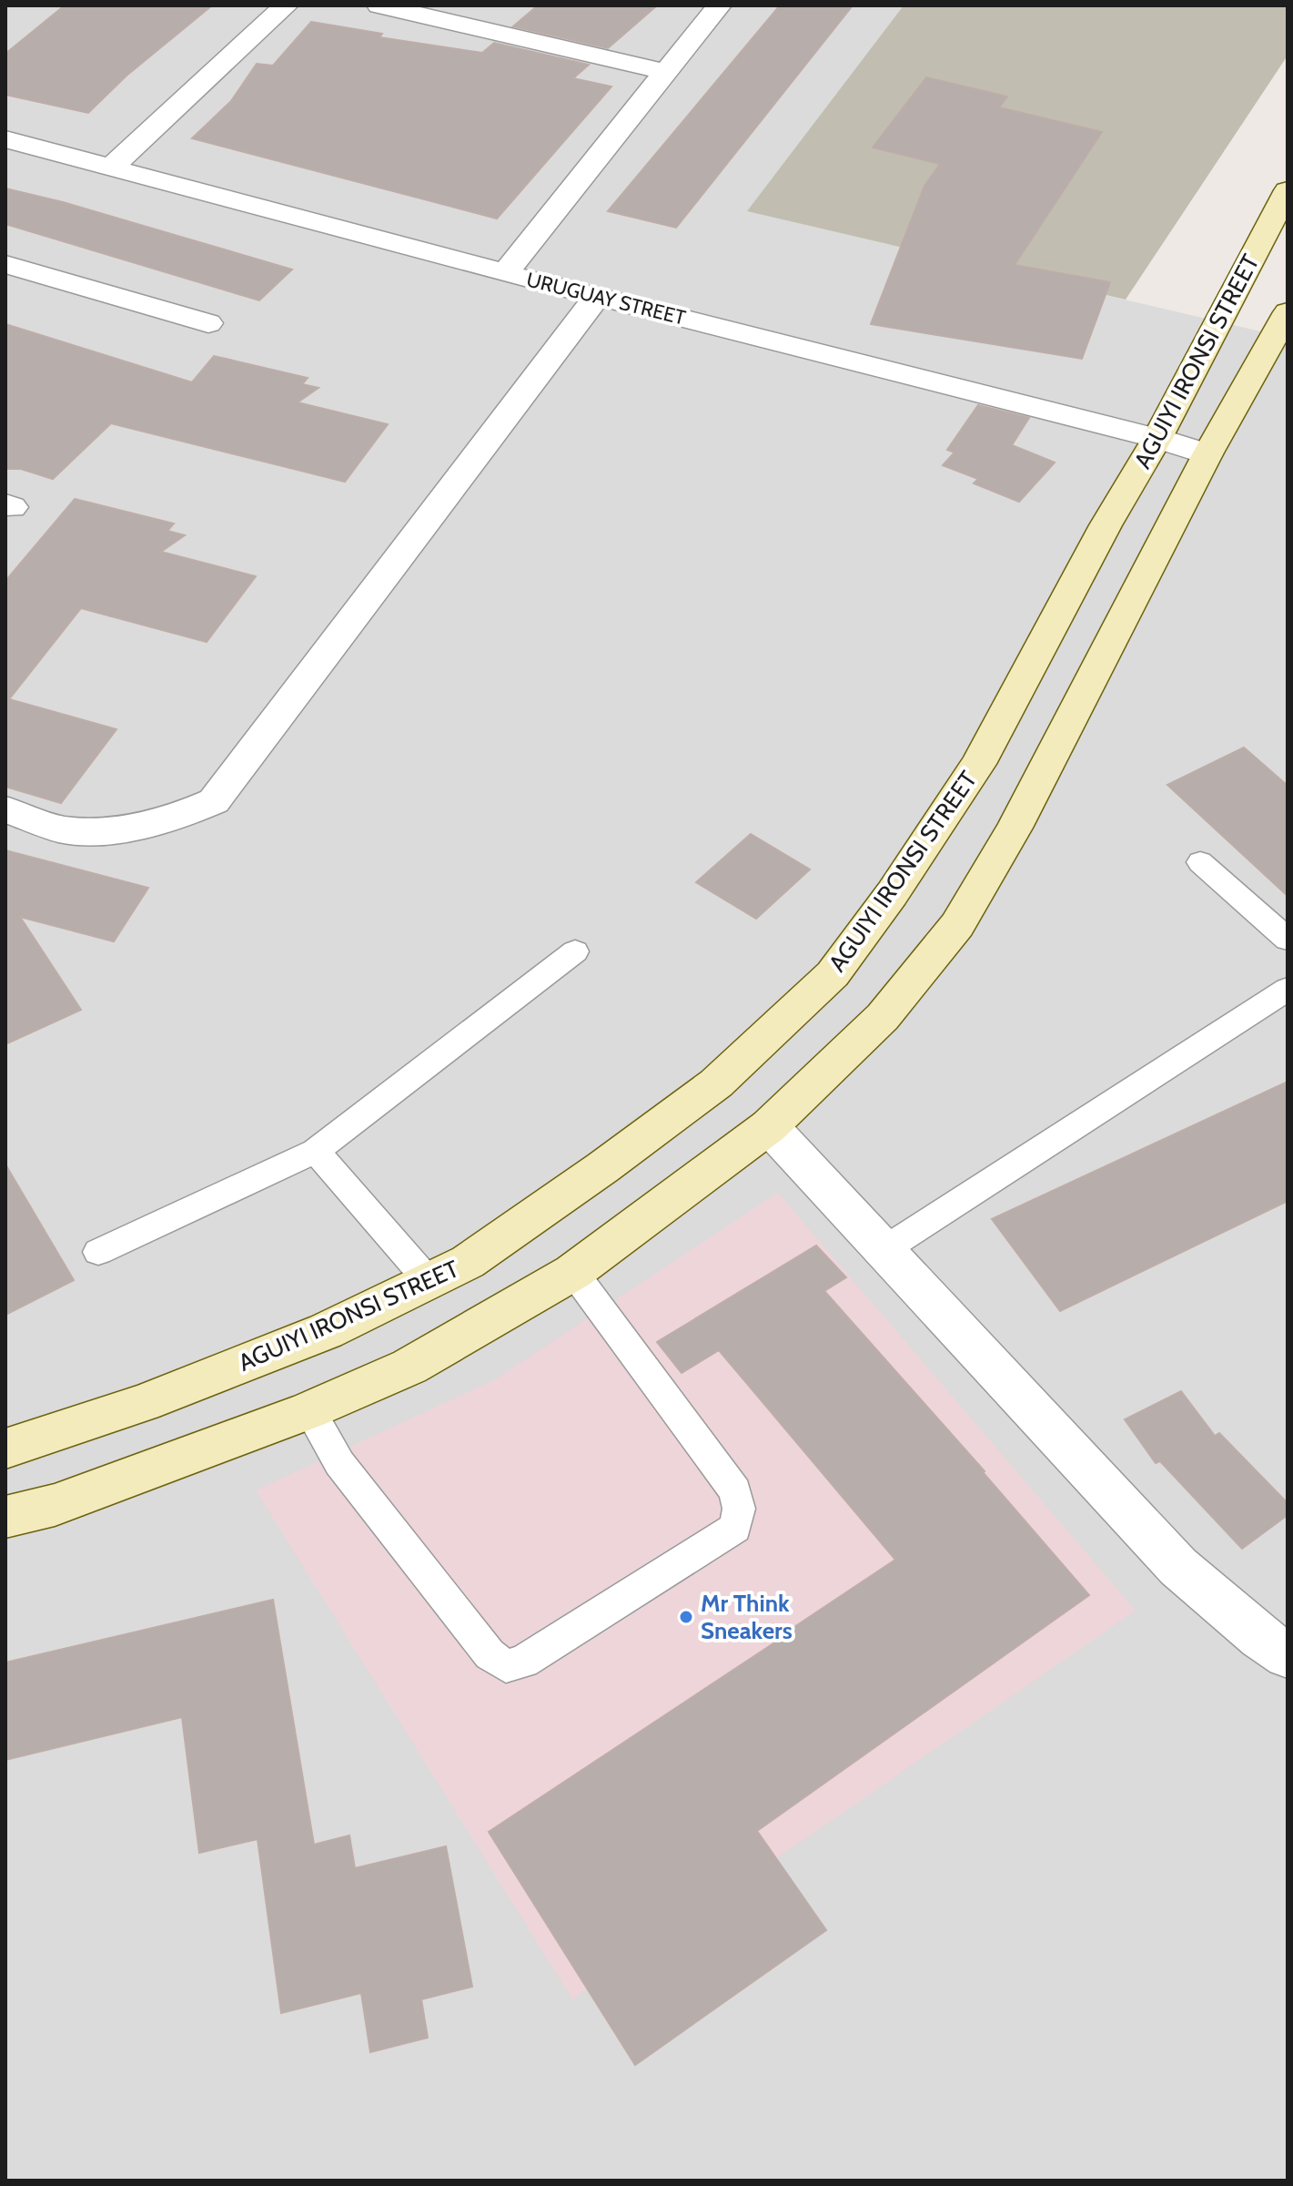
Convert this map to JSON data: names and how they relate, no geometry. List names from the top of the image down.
{
  "streets": {
    "main road": ["AGUIYI IRONSI STREET"],
    "street": ["URUGUAY STREET"]
  },
  "crossings": [
    ["URUGUAY STREET", "AGUIYI IRONSI STREET"]
  ],
  "places": ["Mr Think Sneakers"]
}
